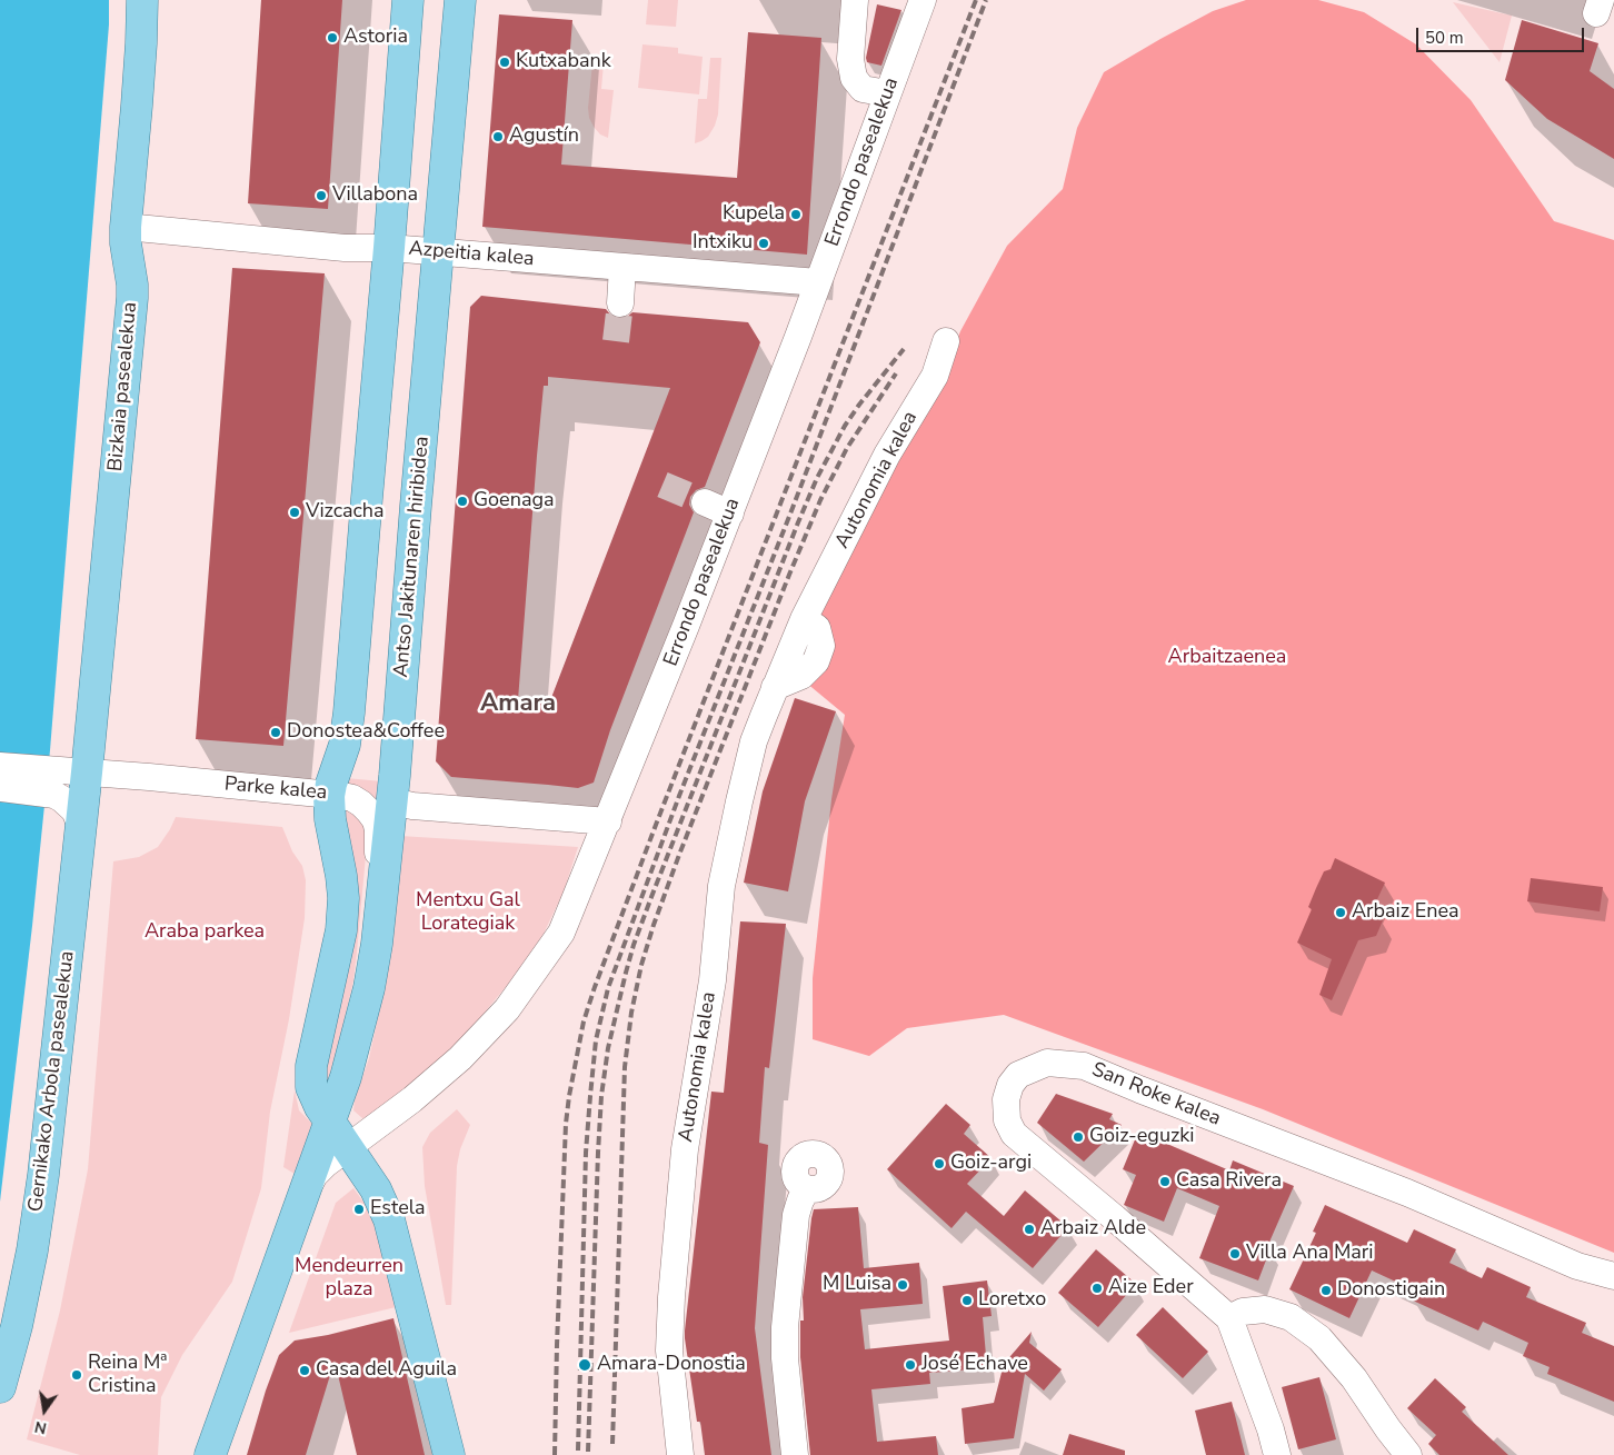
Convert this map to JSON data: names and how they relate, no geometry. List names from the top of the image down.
{
  "streets": {
    "main road": ["Bizkaia pasealekua", "Antso Jakitunaren hiribidea", "Gernikako Arbola pasealekua"],
    "street": [
      "Errondo pasealekua",
      "Azpeitia kalea",
      "Autonomia kalea",
      "Parke kalea",
      "San Roke kalea"
    ]
  },
  "crossings": [
    ["Errondo pasealekua", "Azpeitia kalea"],
    ["Azpeitia kalea", "Bizkaia pasealekua"],
    ["Azpeitia kalea", "Antso Jakitunaren hiribidea"],
    ["Bizkaia pasealekua", "Parke kalea"],
    ["Bizkaia pasealekua", "Gernikako Arbola pasealekua"],
    ["Antso Jakitunaren hiribidea", "Parke kalea"],
    ["Parke kalea", "Gernikako Arbola pasealekua"]
  ],
  "districts": ["Amara"],
  "parks": [
    "Arbaitzaenea",
    "Mentxu Gal Lorategiak",
    "Araba parkea",
    "Mendeurren plaza"
  ],
  "places": [
    "Astoria",
    "Kutxabank",
    "Agustín",
    "Villabona",
    "Kupela",
    "Intxiku",
    "Goenaga",
    "Vizcacha",
    "Donostea&Coffee",
    "Arbaiz Enea",
    "Goiz-eguzki",
    "Goiz-argi",
    "Casa Rivera",
    "Estela",
    "Arbaiz Alde",
    "Villa Ana Mari",
    "M Luisa",
    "Aize Eder",
    "Donostigain",
    "Loretxo",
    "Amara-Donostia",
    "José Echave",
    "Casa del Aguila",
    "Reina Mª Cristina"
  ],
  "scale_bar": "50 m",
  "north": "bottom"
}
